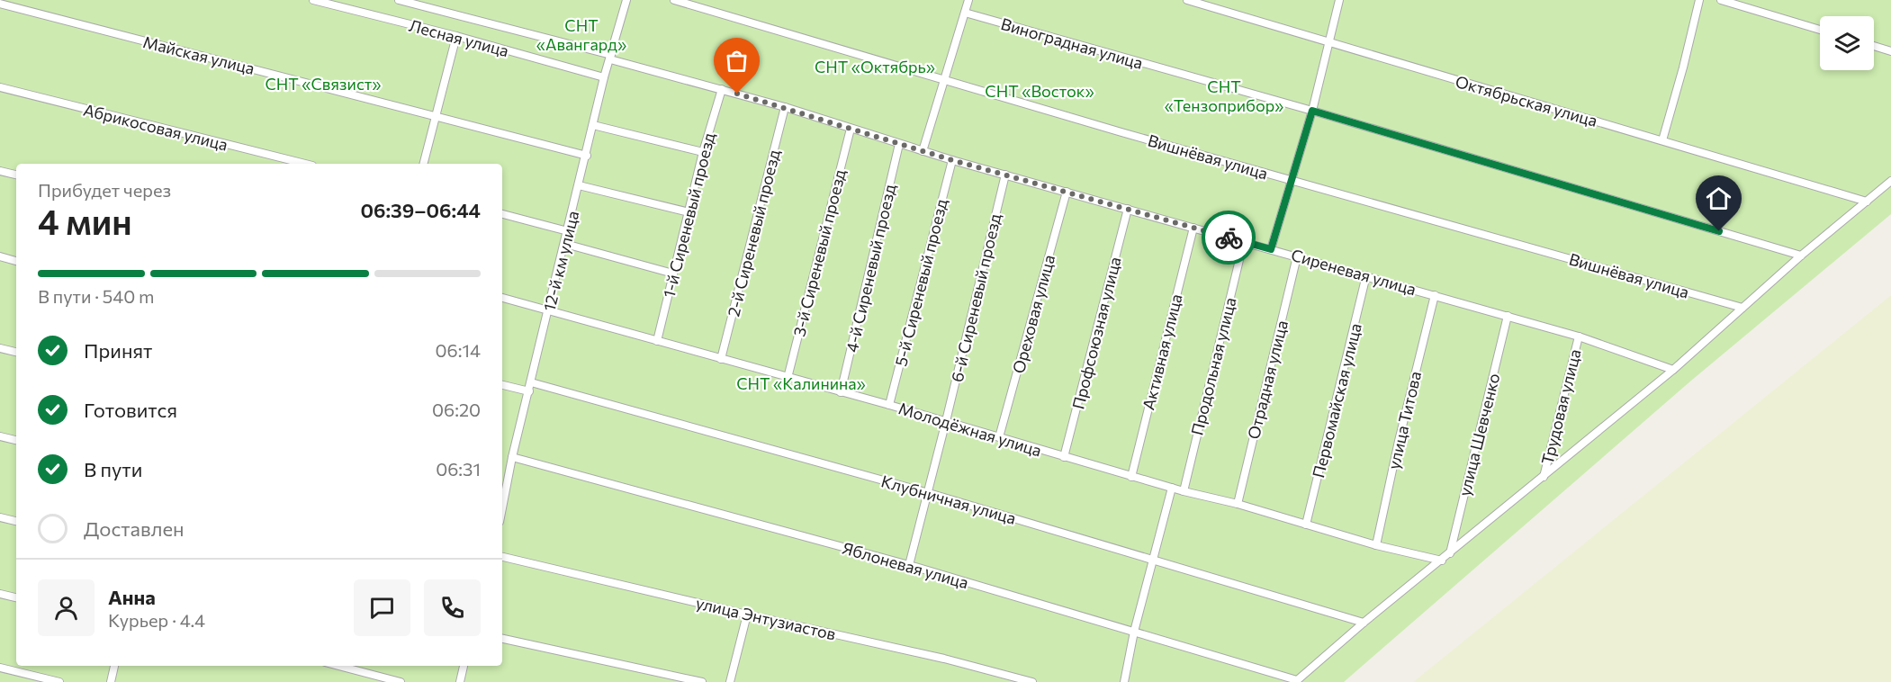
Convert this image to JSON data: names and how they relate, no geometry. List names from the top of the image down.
{
  "streets": {
    "street": [
      "Лесная улица",
      "Виноградная улица",
      "Майская улица",
      "Октябрьская улица",
      "Абрикосовая улица",
      "Вишнёвая улица",
      "1-й Сиреневый проезд",
      "2-й Сиреневый проезд",
      "3-й Сиреневый проезд",
      "12-й км улица",
      "4-й Сиреневый проезд",
      "Сиреневая улица",
      "5-й Сиреневый проезд",
      "6-й Сиреневый проезд",
      "Ореховая улица",
      "Профсоюзная улица",
      "Активная улица",
      "Продольная улица",
      "Отрадная улица",
      "Первомайская улица",
      "Трудовая улица",
      "улица Титова",
      "Молодёжная улица",
      "улица Шевченко",
      "Клубничная улица",
      "Яблоневая улица",
      "улица Энтузиастов"
    ]
  },
  "crossings": [
    ["Лесная улица", "12-й км улица"],
    ["Майская улица", "12-й км улица"],
    ["1-й Сиреневый проезд", "Сиреневая улица"],
    ["1-й Сиреневый проезд", "Молодёжная улица"],
    ["2-й Сиреневый проезд", "Сиреневая улица"],
    ["2-й Сиреневый проезд", "Молодёжная улица"],
    ["3-й Сиреневый проезд", "Сиреневая улица"],
    ["3-й Сиреневый проезд", "Молодёжная улица"],
    ["12-й км улица", "Сиреневая улица"],
    ["12-й км улица", "Молодёжная улица"],
    ["12-й км улица", "Клубничная улица"],
    ["12-й км улица", "Яблоневая улица"],
    ["4-й Сиреневый проезд", "Сиреневая улица"],
    ["4-й Сиреневый проезд", "Молодёжная улица"],
    ["Сиреневая улица", "5-й Сиреневый проезд"],
    ["Сиреневая улица", "6-й Сиреневый проезд"],
    ["Сиреневая улица", "Ореховая улица"],
    ["Сиреневая улица", "Профсоюзная улица"],
    ["Сиреневая улица", "Активная улица"],
    ["Сиреневая улица", "Продольная улица"],
    ["Сиреневая улица", "Отрадная улица"],
    ["Сиреневая улица", "Первомайская улица"],
    ["Сиреневая улица", "Трудовая улица"],
    ["Сиреневая улица", "улица Титова"],
    ["Сиреневая улица", "улица Шевченко"],
    ["5-й Сиреневый проезд", "Молодёжная улица"],
    ["6-й Сиреневый проезд", "Молодёжная улица"],
    ["6-й Сиреневый проезд", "Клубничная улица"],
    ["6-й Сиреневый проезд", "Яблоневая улица"],
    ["Ореховая улица", "Молодёжная улица"],
    ["Профсоюзная улица", "Молодёжная улица"],
    ["Активная улица", "Молодёжная улица"],
    ["Продольная улица", "Молодёжная улица"],
    ["Отрадная улица", "Молодёжная улица"],
    ["Первомайская улица", "Молодёжная улица"],
    ["улица Титова", "Молодёжная улица"]
  ],
  "parks": [
    "СНТ «Авангард»",
    "СНТ «Октябрь»",
    "СНТ «Связист»",
    "СНТ «Тензоприбор»",
    "СНТ «Восток»",
    "СНТ «Калинина»"
  ],
  "page": {
    "heading": ["4 мин", "Прибудет через", "06:39–06:44"],
    "panel": ["Анна", "Курьер · 4.4"],
    "bar": "В пути · 540 m",
    "list": [
      ["Принят", "06:14"],
      ["Готовится", "06:20"],
      ["В пути", "06:31"],
      "Доставлен"
    ]
  }
}
